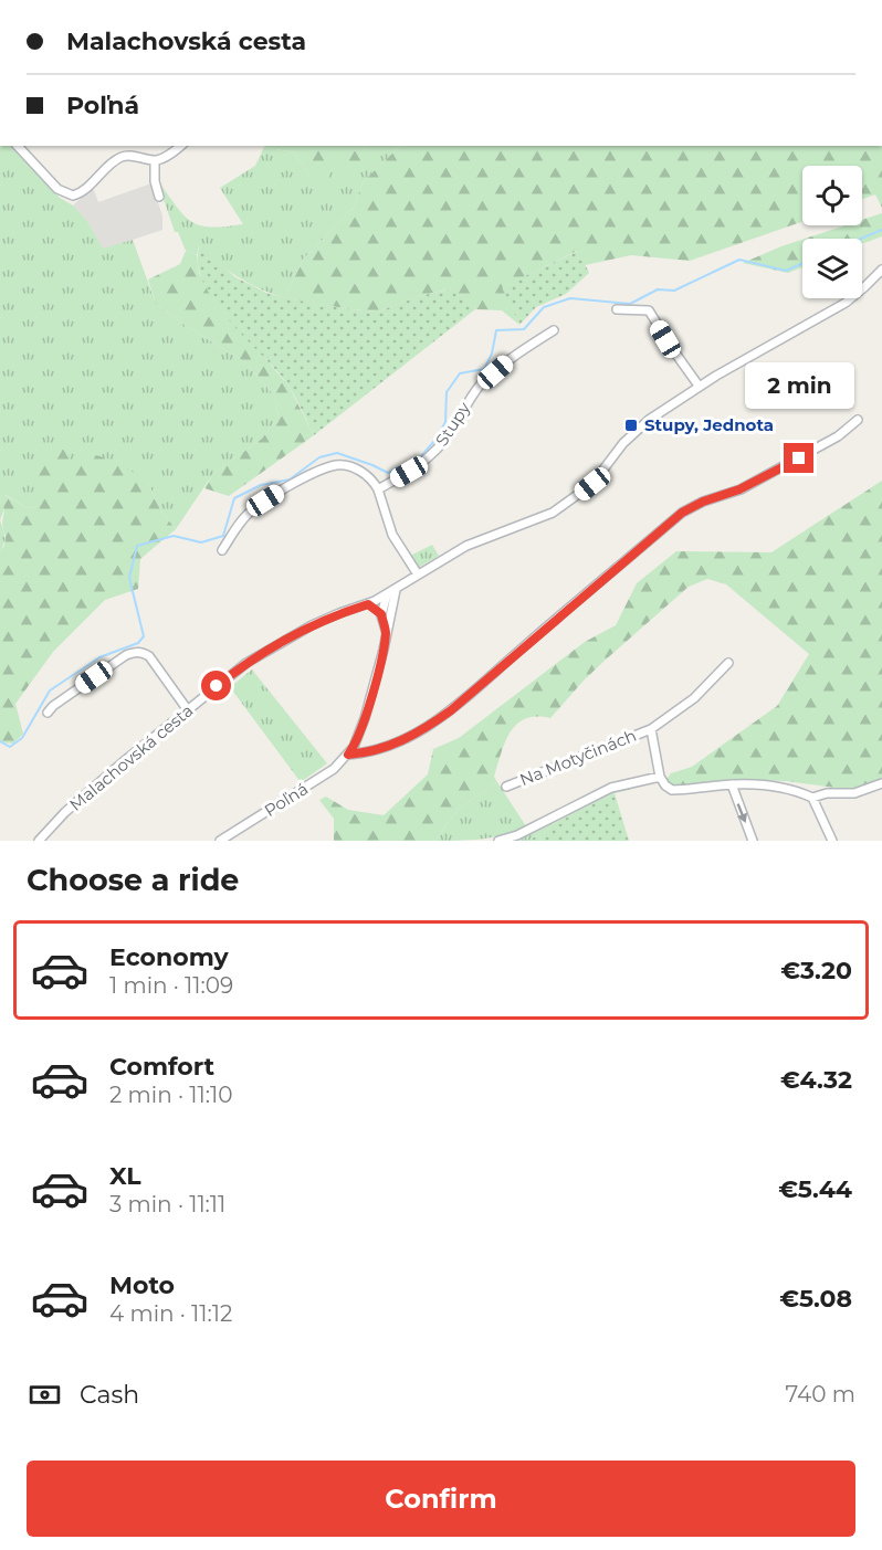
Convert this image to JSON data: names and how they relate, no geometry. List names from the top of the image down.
{
  "streets": {
    "street": [
      "Stupy",
      "Malachovská cesta",
      "Na Motyčinách",
      "Poľná"
    ]
  },
  "places": {
    "transit": ["Stupy, Jednota"]
  },
  "page": {
    "banner": ["Malachovská cesta", "Poľná"],
    "bubble": "2 min",
    "heading": "Choose a ride",
    "list": [
      {
        "name": "Economy",
        "note": "1 min · 11:09",
        "value": "€3.20"
      },
      {
        "name": "Comfort",
        "note": "2 min · 11:10",
        "value": "€4.32"
      },
      {
        "name": "XL",
        "note": "3 min · 11:11",
        "value": "€5.44"
      },
      {
        "name": "Moto",
        "note": "4 min · 11:12",
        "value": "€5.08"
      }
    ],
    "pay": ["Cash", "740 m"],
    "buttons": "Confirm"
  }
}
